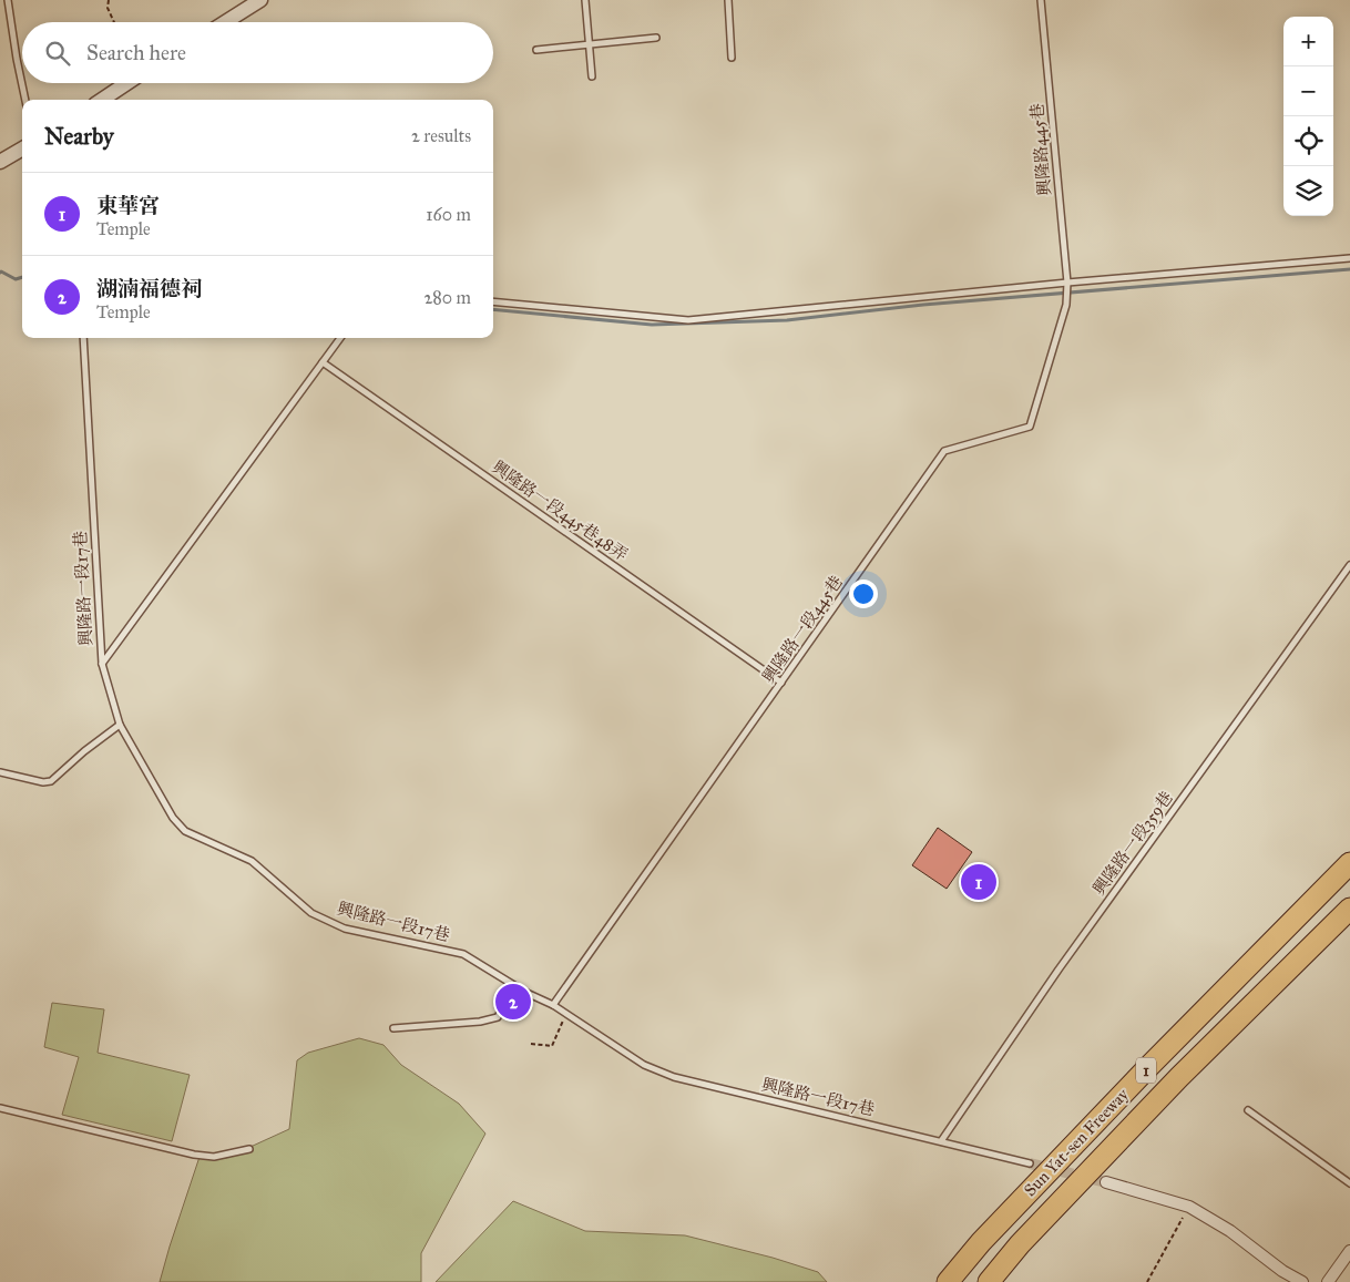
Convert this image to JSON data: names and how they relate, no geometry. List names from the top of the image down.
{
  "streets": {
    "highway": ["1", "Sun Yat-sen Freeway"],
    "lane": [
      "興隆路445巷",
      "興隆路一段445巷48弄",
      "興隆路一段17巷",
      "興隆路一段445巷",
      "興隆路一段359巷"
    ]
  },
  "crossings": [
    ["興隆路445巷", "興隆路一段445巷"],
    ["興隆路一段445巷48弄", "興隆路一段445巷"],
    ["興隆路一段17巷", "興隆路一段445巷"],
    ["興隆路一段17巷", "興隆路一段359巷"]
  ],
  "page": {
    "map_buttons": ["+", "−"],
    "search": "Search here",
    "heading": ["Nearby", "2 results"],
    "list": [
      {
        "mark": "1",
        "name": "東華宮",
        "note": "Temple",
        "value": "160 m"
      },
      {
        "mark": "2",
        "name": "湖湳福德祠",
        "note": "Temple",
        "value": "280 m"
      }
    ],
    "pins": ["1", "2"]
  }
}
